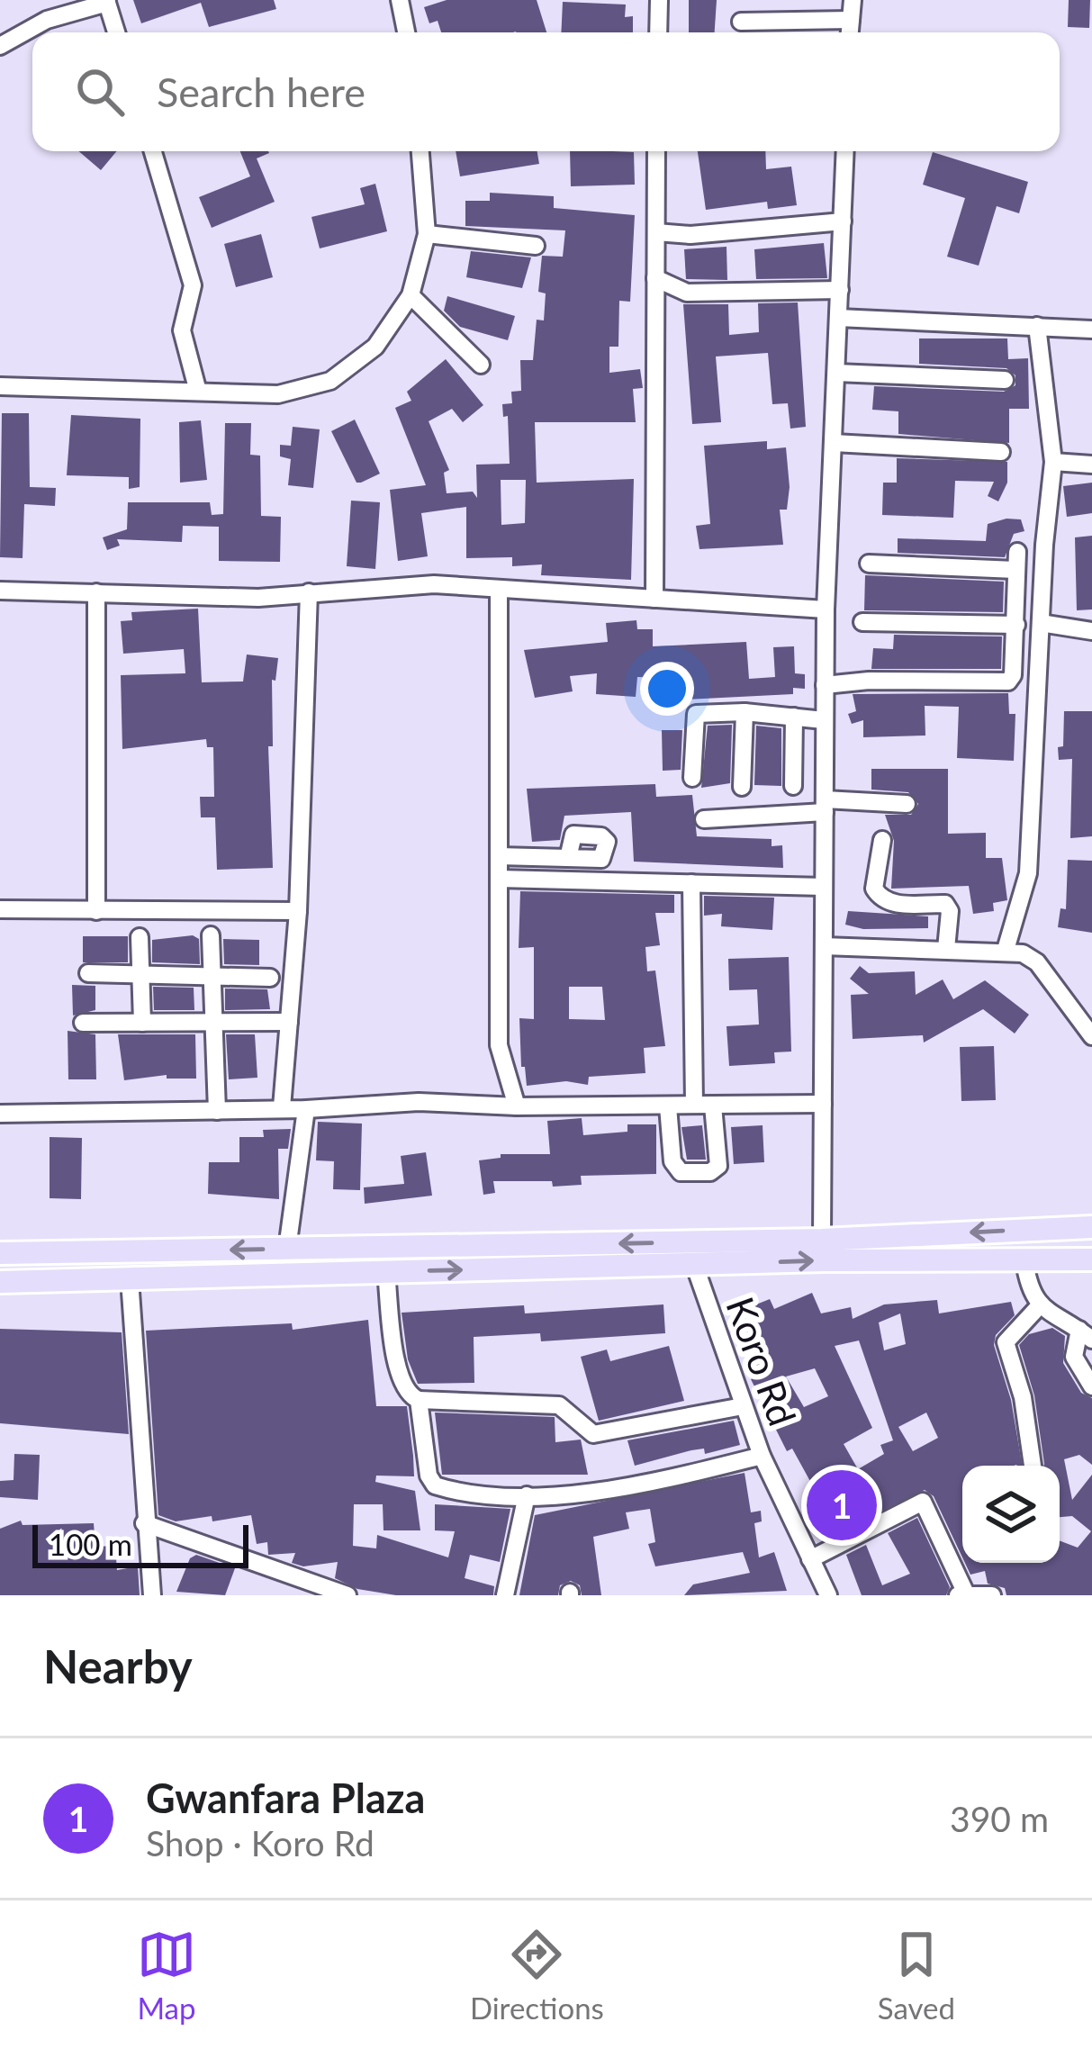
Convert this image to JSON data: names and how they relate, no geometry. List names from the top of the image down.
{
  "streets": {
    "street": ["Koro Rd"]
  },
  "scale_bar": "100 m",
  "page": {
    "search": "Search here",
    "pins": "1",
    "scale": "100 m",
    "heading": "Nearby",
    "list": [
      {
        "mark": "1",
        "name": "Gwanfara Plaza",
        "note": "Shop · Koro Rd",
        "value": "390 m"
      }
    ],
    "nav": ["Map", "Directions", "Saved"]
  }
}
